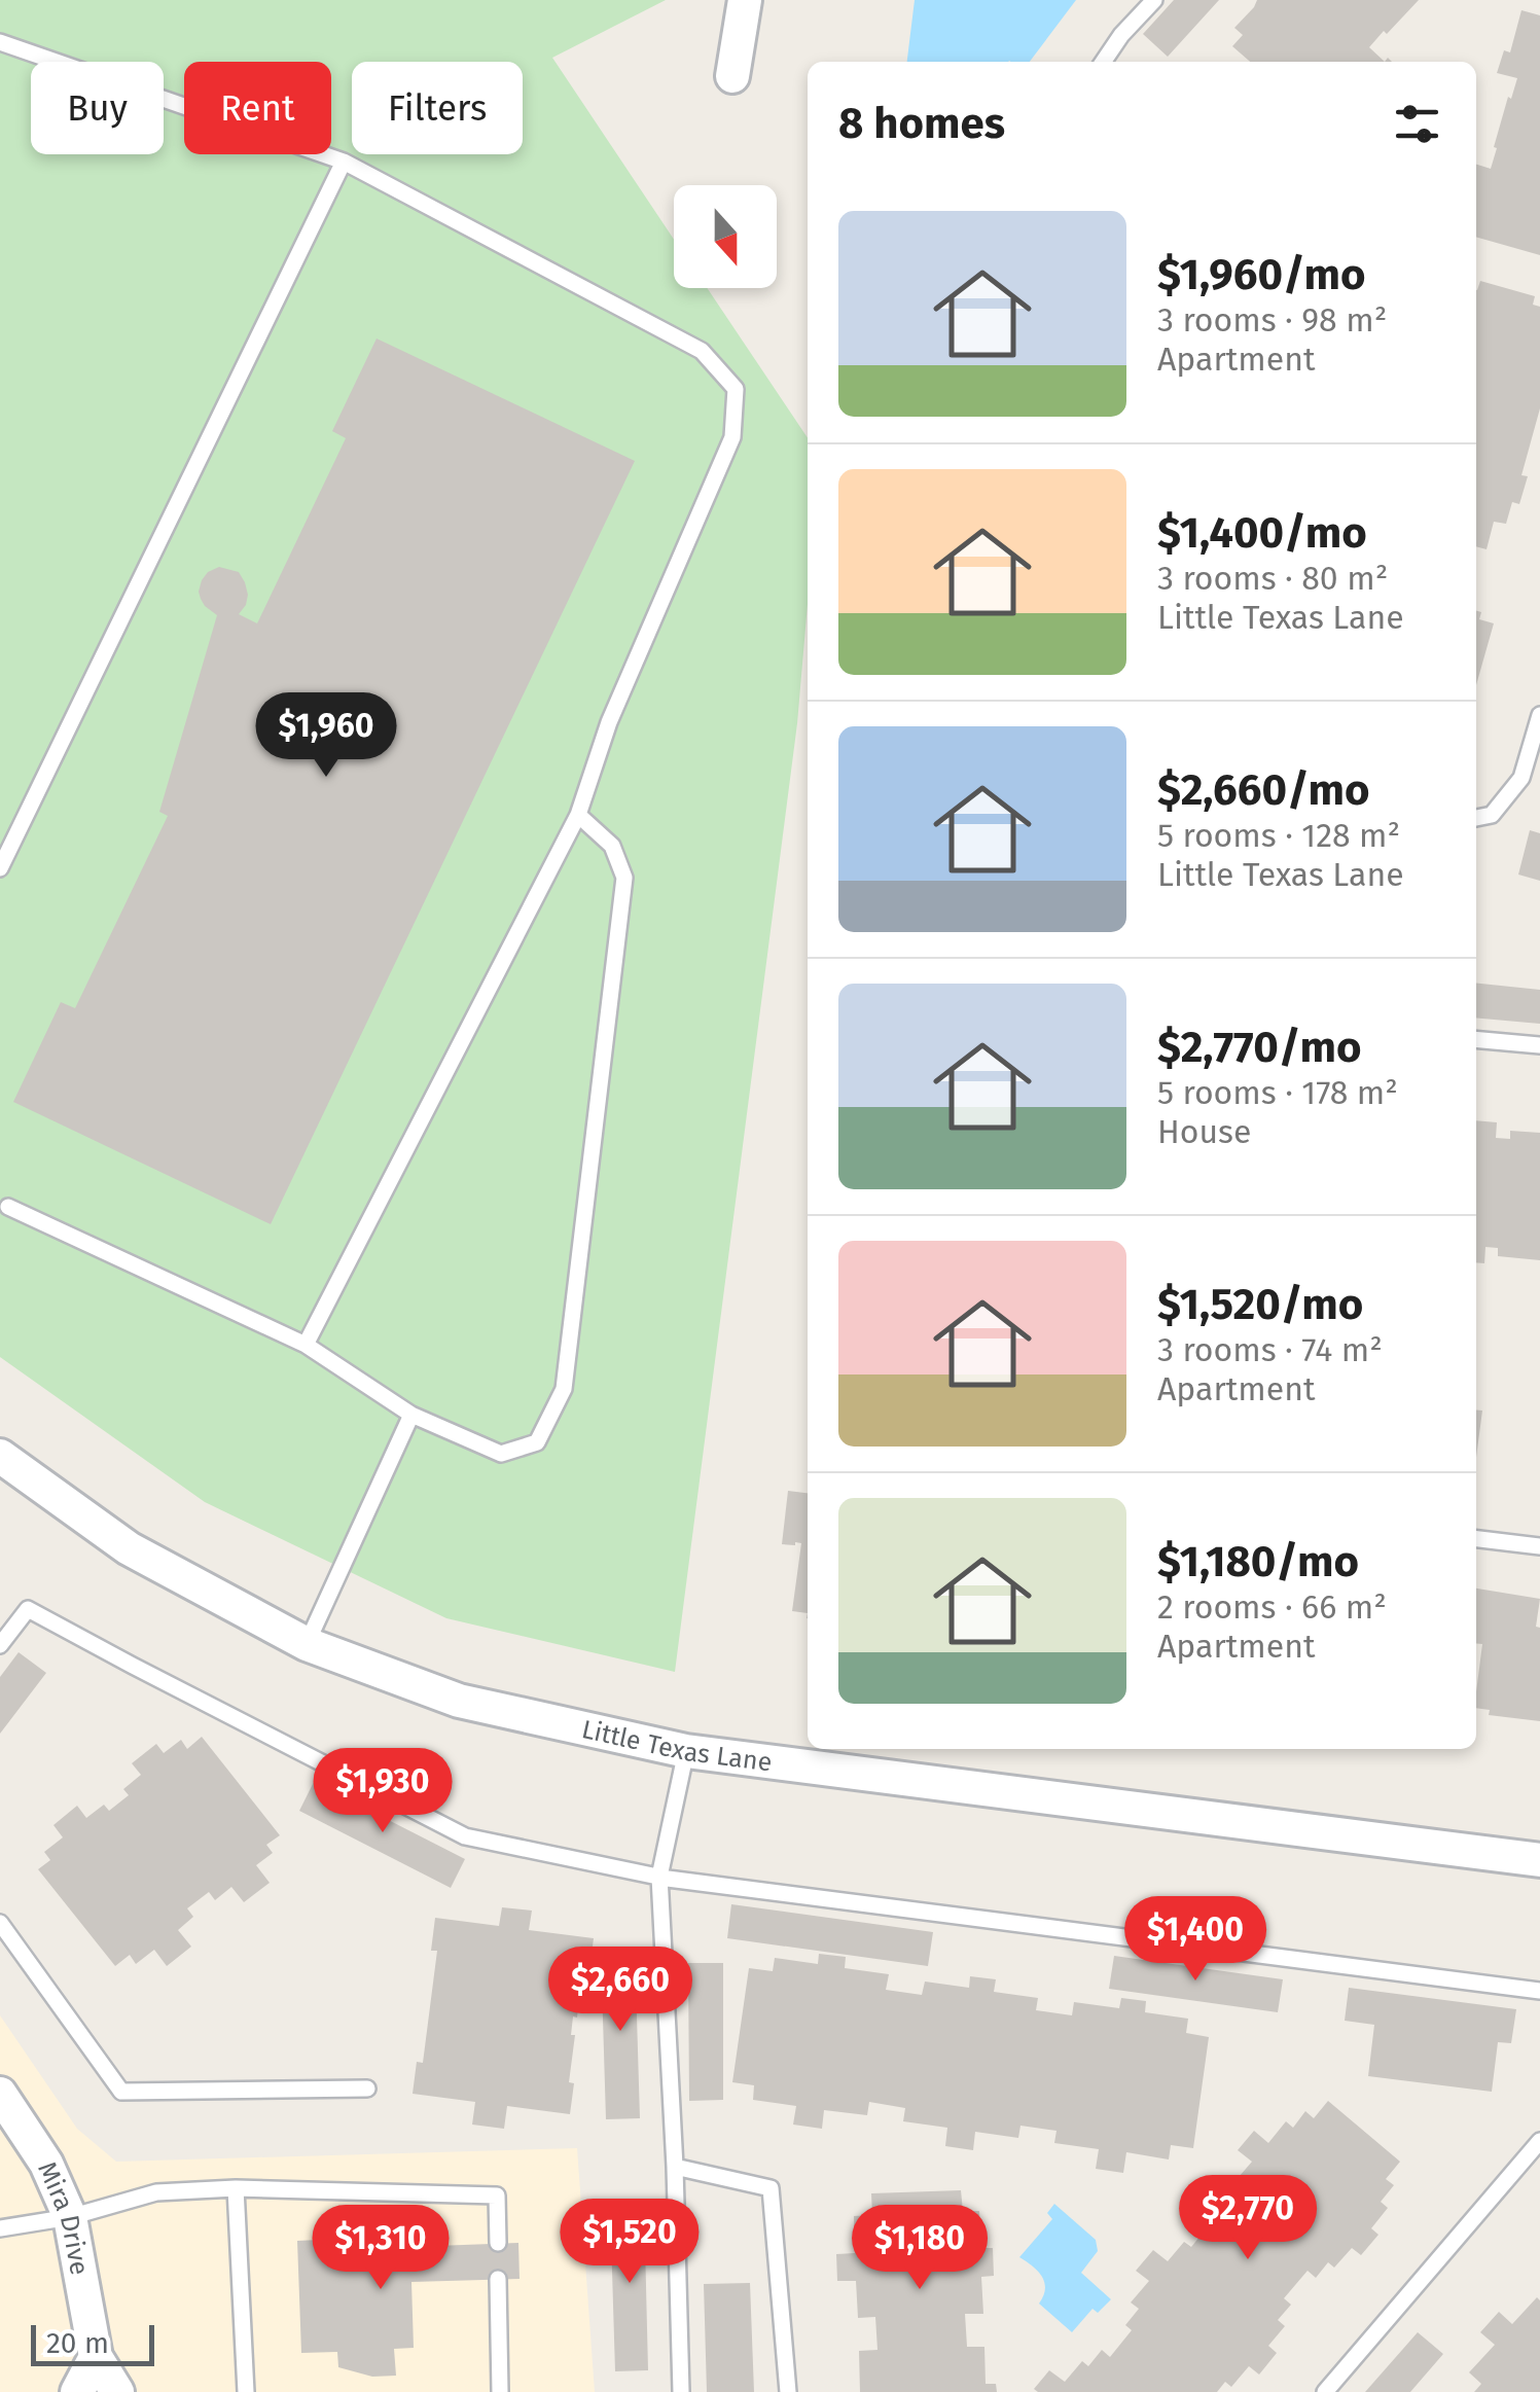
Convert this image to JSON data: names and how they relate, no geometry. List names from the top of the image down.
{
  "streets": {
    "street": ["Little Texas Lane", "Mira Drive"]
  },
  "scale_bar": "20 m",
  "north": "bottom",
  "page": {
    "chip": ["Buy", "Rent", "Filters"],
    "heading": "8 homes",
    "list": [
      {
        "name": "$1,960/mo",
        "note": "3 rooms · 98 m² · Apartment"
      },
      {
        "name": "$1,400/mo",
        "note": "3 rooms · 80 m² · Little Texas Lane"
      },
      {
        "name": "$2,660/mo",
        "note": "5 rooms · 128 m² · Little Texas Lane"
      },
      {
        "name": "$2,770/mo",
        "note": "5 rooms · 178 m² · House"
      },
      {
        "name": "$1,520/mo",
        "note": "3 rooms · 74 m² · Apartment"
      },
      {
        "name": "$1,180/mo",
        "note": "2 rooms · 66 m² · Apartment"
      }
    ],
    "price": [
      "$1,960",
      "$1,930",
      "$1,400",
      "$2,660",
      "$2,770",
      "$1,520",
      "$1,310",
      "$1,180"
    ],
    "scale": "20 m"
  }
}
